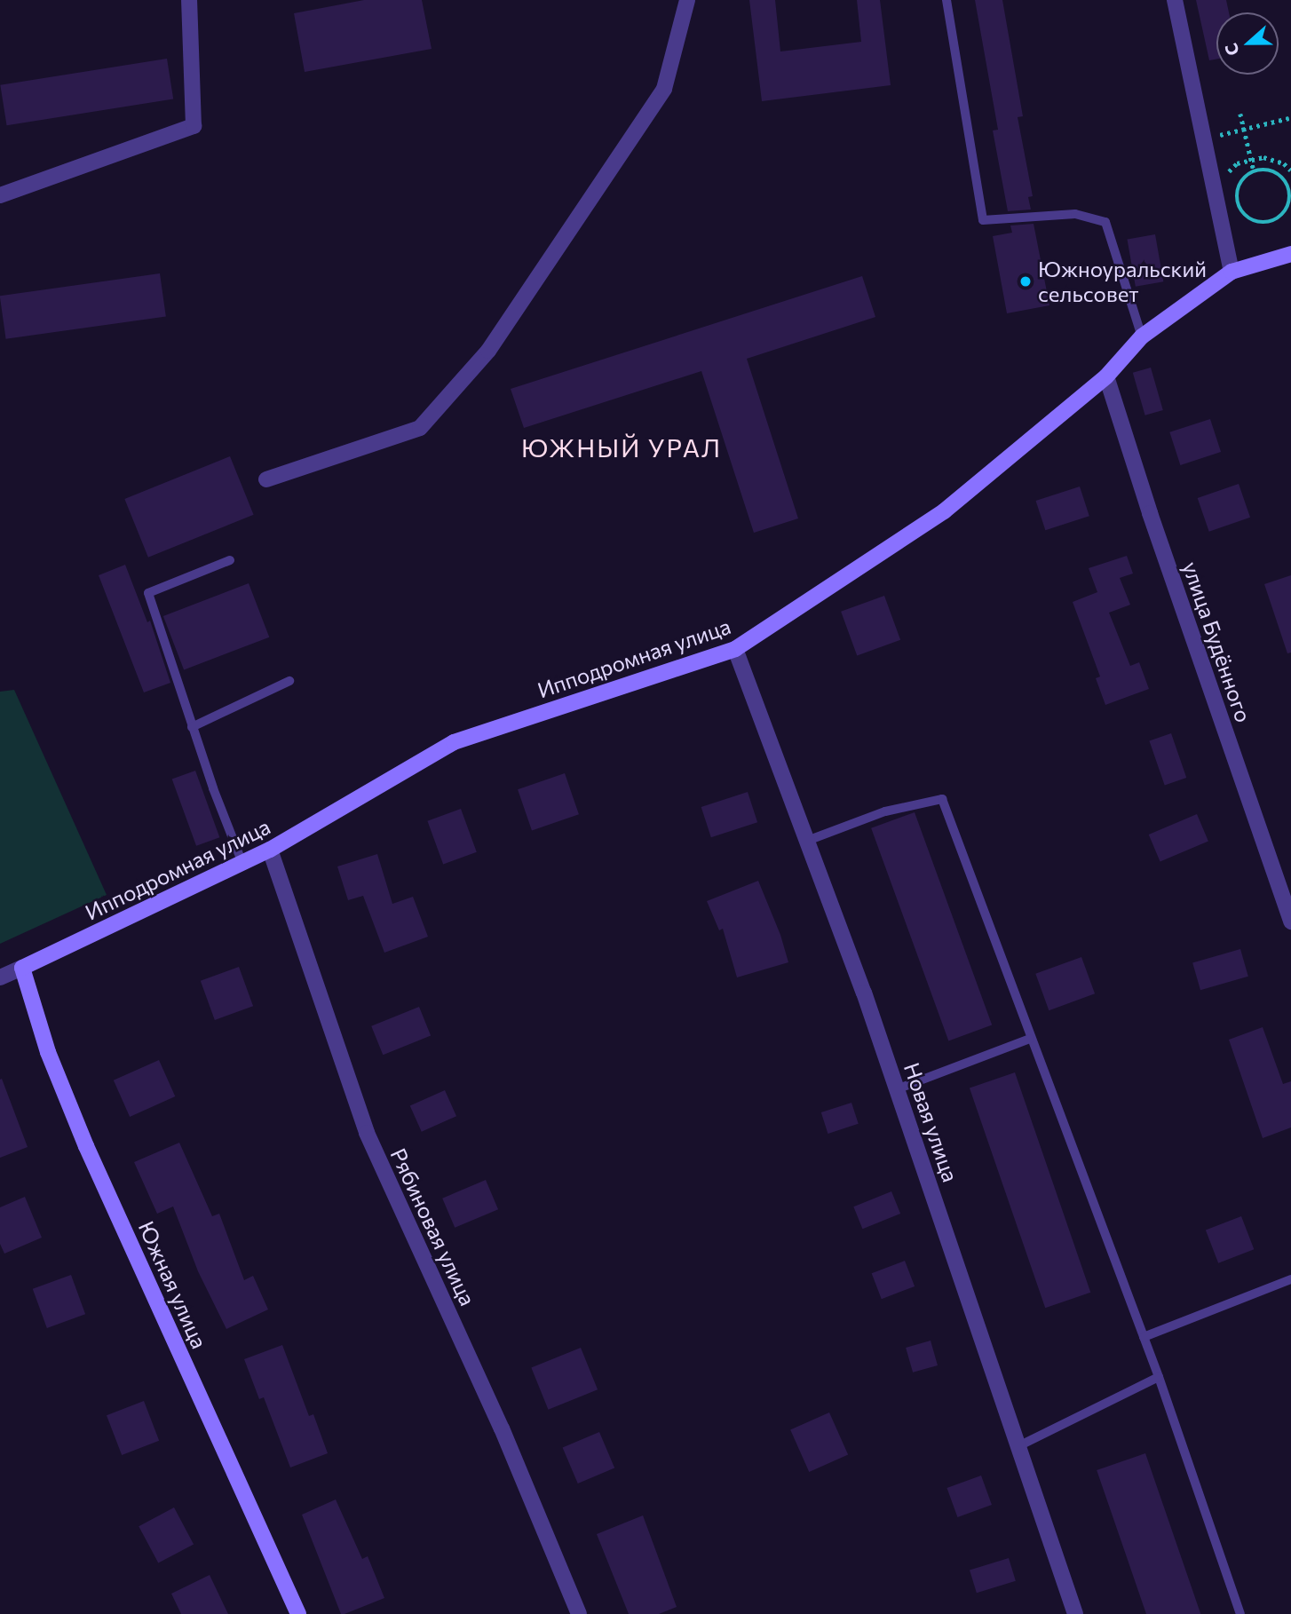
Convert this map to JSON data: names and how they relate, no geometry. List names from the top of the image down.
{
  "streets": {
    "street": [
      "улица Будённого",
      "Ипподромная улица",
      "Новая улица",
      "Рябиновая улица",
      "Южная улица"
    ]
  },
  "crossings": [
    ["улица Будённого", "Ипподромная улица"],
    ["Ипподромная улица", "Новая улица"],
    ["Ипподромная улица", "Рябиновая улица"],
    ["Ипподромная улица", "Южная улица"]
  ],
  "districts": ["ЮЖНЫЙ УРАЛ"],
  "places": ["Южноуральский сельсовет"],
  "north": "left"
}
